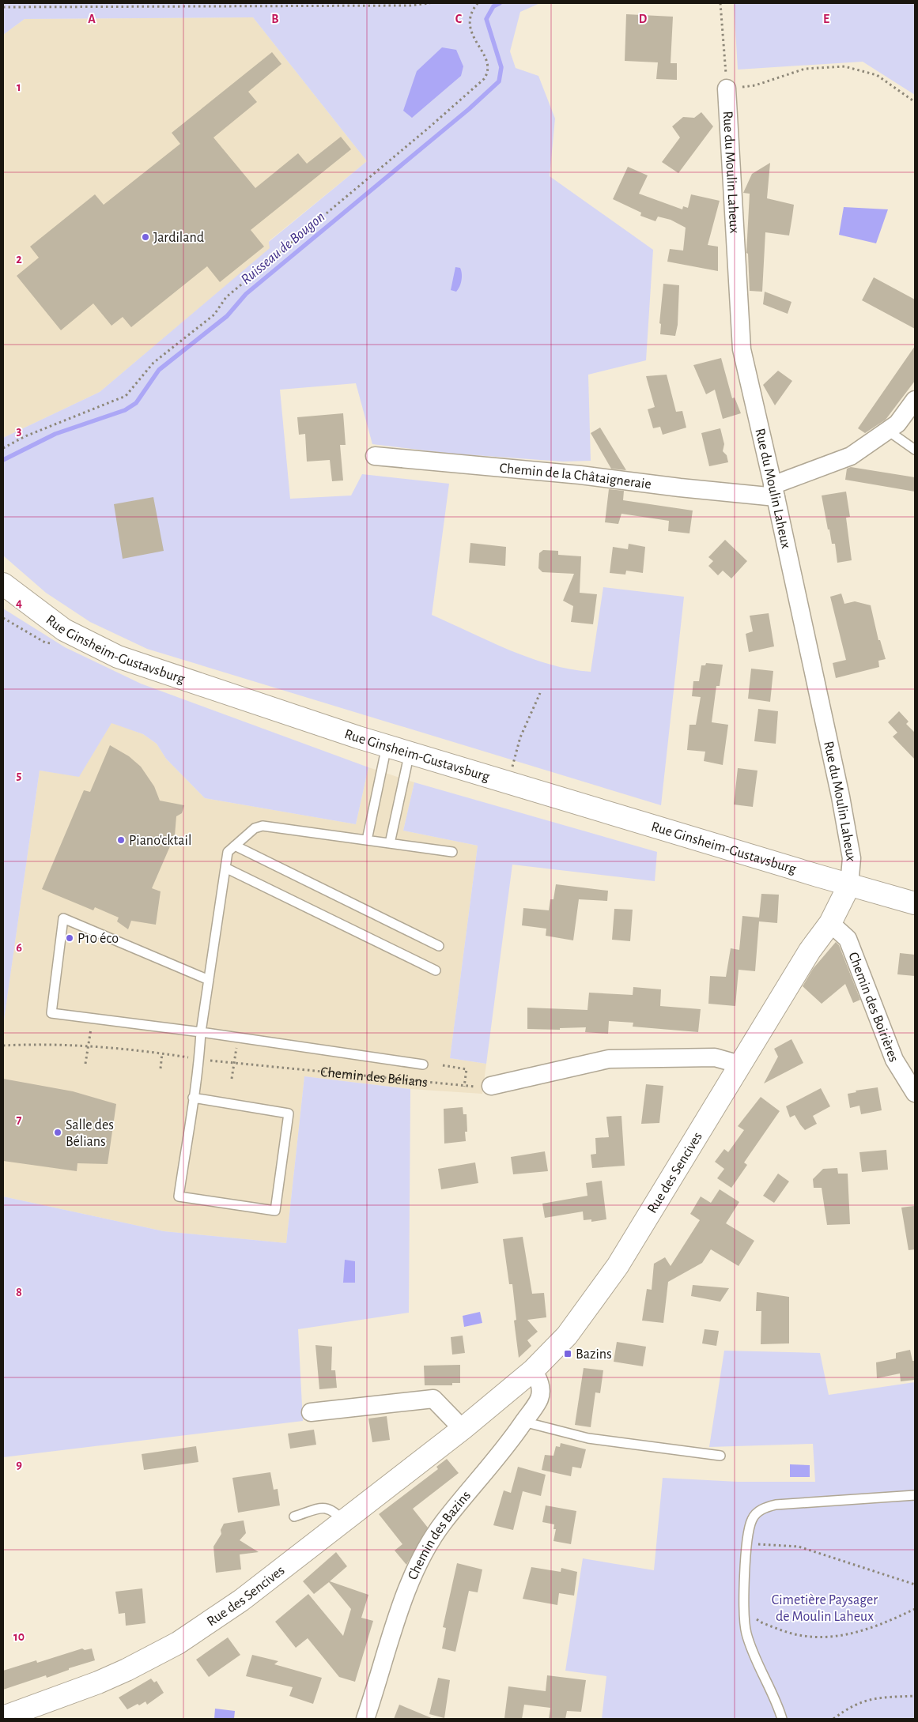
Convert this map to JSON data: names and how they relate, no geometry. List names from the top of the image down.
{
  "streets": {
    "street": [
      "Rue du Moulin Laheux",
      "Chemin de la Châtaigneraie",
      "Rue Ginsheim-Gustavsburg",
      "Chemin des Boirières",
      "Rue des Sencives",
      "Chemin des Bazins"
    ],
    "path": ["Chemin des Bélians"]
  },
  "crossings": [
    ["Rue du Moulin Laheux", "Chemin de la Châtaigneraie"],
    ["Rue du Moulin Laheux", "Rue Ginsheim-Gustavsburg"],
    ["Rue du Moulin Laheux", "Rue des Sencives"],
    ["Rue Ginsheim-Gustavsburg", "Rue des Sencives"],
    ["Chemin des Boirières", "Rue des Sencives"],
    ["Rue des Sencives", "Chemin des Bazins"]
  ],
  "water": ["Ruisseau de Bougon"],
  "parks": ["Cimetière Paysager de Moulin Laheux"],
  "places": {
    "other": [
      "Jardiland",
      "Piano'cktail",
      "P10 éco",
      "Salle des Bélians"
    ],
    "transit": ["Bazins"]
  },
  "grid": {
    "columns": [
      "A",
      "B",
      "C",
      "D",
      "E"
    ],
    "rows": [
      "1",
      "2",
      "3",
      "4",
      "5",
      "6",
      "7",
      "8",
      "9",
      "10"
    ]
  }
}
